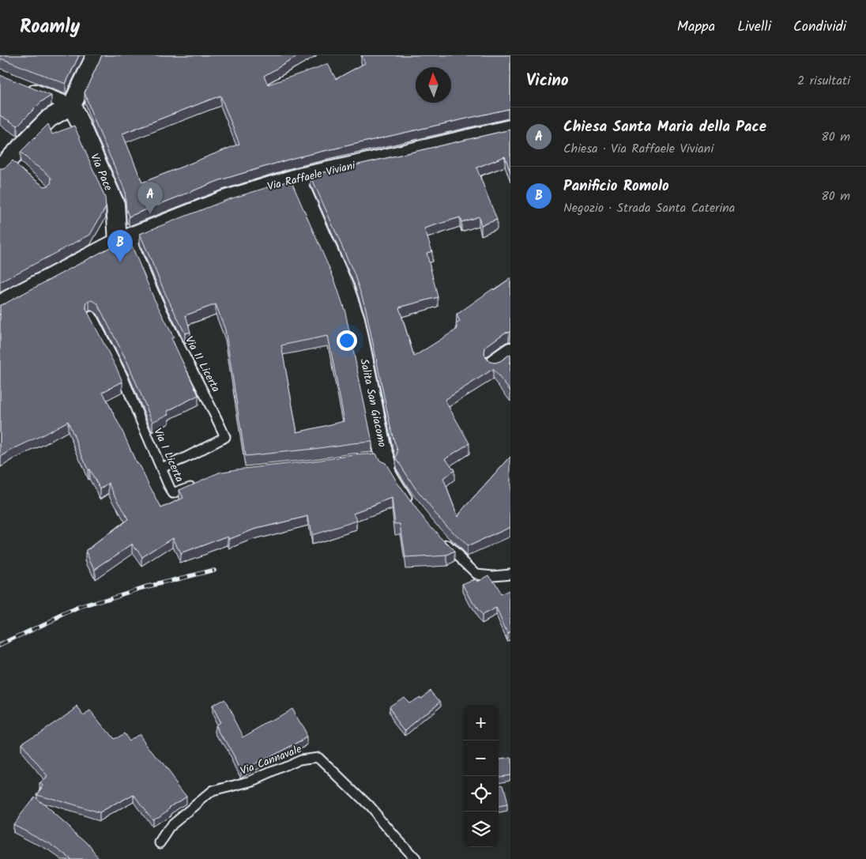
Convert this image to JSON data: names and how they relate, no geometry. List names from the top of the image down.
{
  "streets": {
    "street": ["Via Pace", "Via Raffaele Viviani", "Salita San Giacomo"],
    "lane": ["Via II Licerta", "Via I Licerta", "Via Cannavale"]
  },
  "crossings": [
    ["Via Pace", "Via Raffaele Viviani"],
    ["Via Pace", "Via II Licerta"],
    ["Via Raffaele Viviani", "Via II Licerta"],
    ["Via Raffaele Viviani", "Salita San Giacomo"],
    ["Via II Licerta", "Via I Licerta"]
  ],
  "north": "top",
  "page": {
    "header": "Roamly",
    "nav": ["Mappa", "Livelli", "Condividi"],
    "heading": ["Vicino", "2 risultati"],
    "list": [
      {
        "mark": "A",
        "name": "Chiesa Santa Maria della Pace",
        "note": "Chiesa · Via Raffaele Viviani",
        "value": "80 m"
      },
      {
        "mark": "B",
        "name": "Panificio Romolo",
        "note": "Negozio · Strada Santa Caterina",
        "value": "80 m"
      }
    ],
    "pins": ["A", "B"],
    "map_buttons": ["+", "−"]
  }
}
